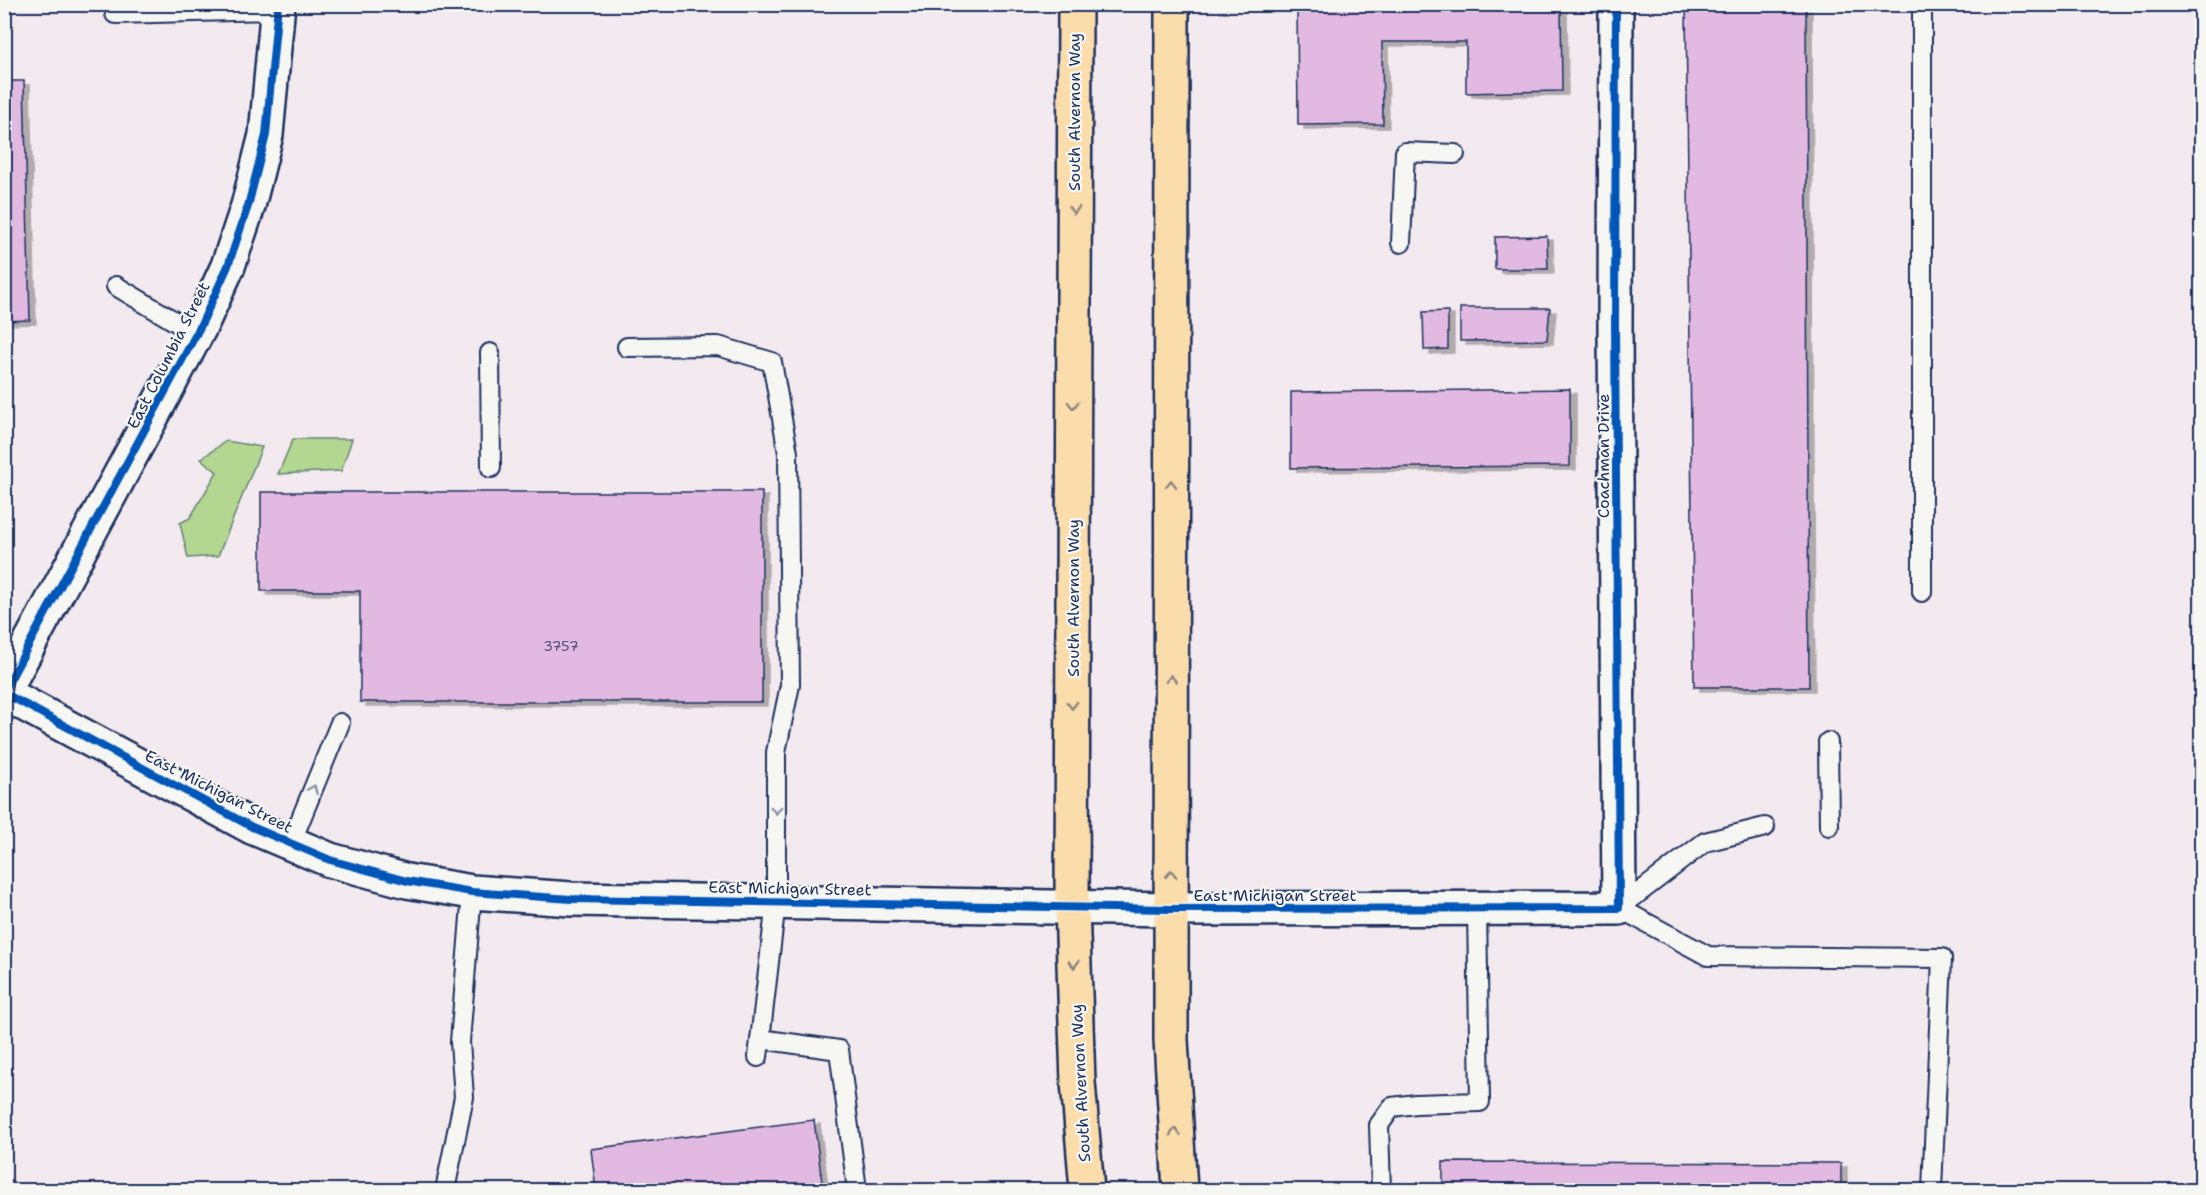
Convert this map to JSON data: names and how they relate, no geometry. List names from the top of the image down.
{
  "streets": {
    "main road": ["South Alvernon Way"],
    "street": ["East Columbia Street", "Coachman Drive", "East Michigan Street"]
  },
  "crossings": [
    ["South Alvernon Way", "East Michigan Street"],
    ["East Columbia Street", "East Michigan Street"],
    ["Coachman Drive", "East Michigan Street"]
  ],
  "house_numbers": ["3757"]
}
